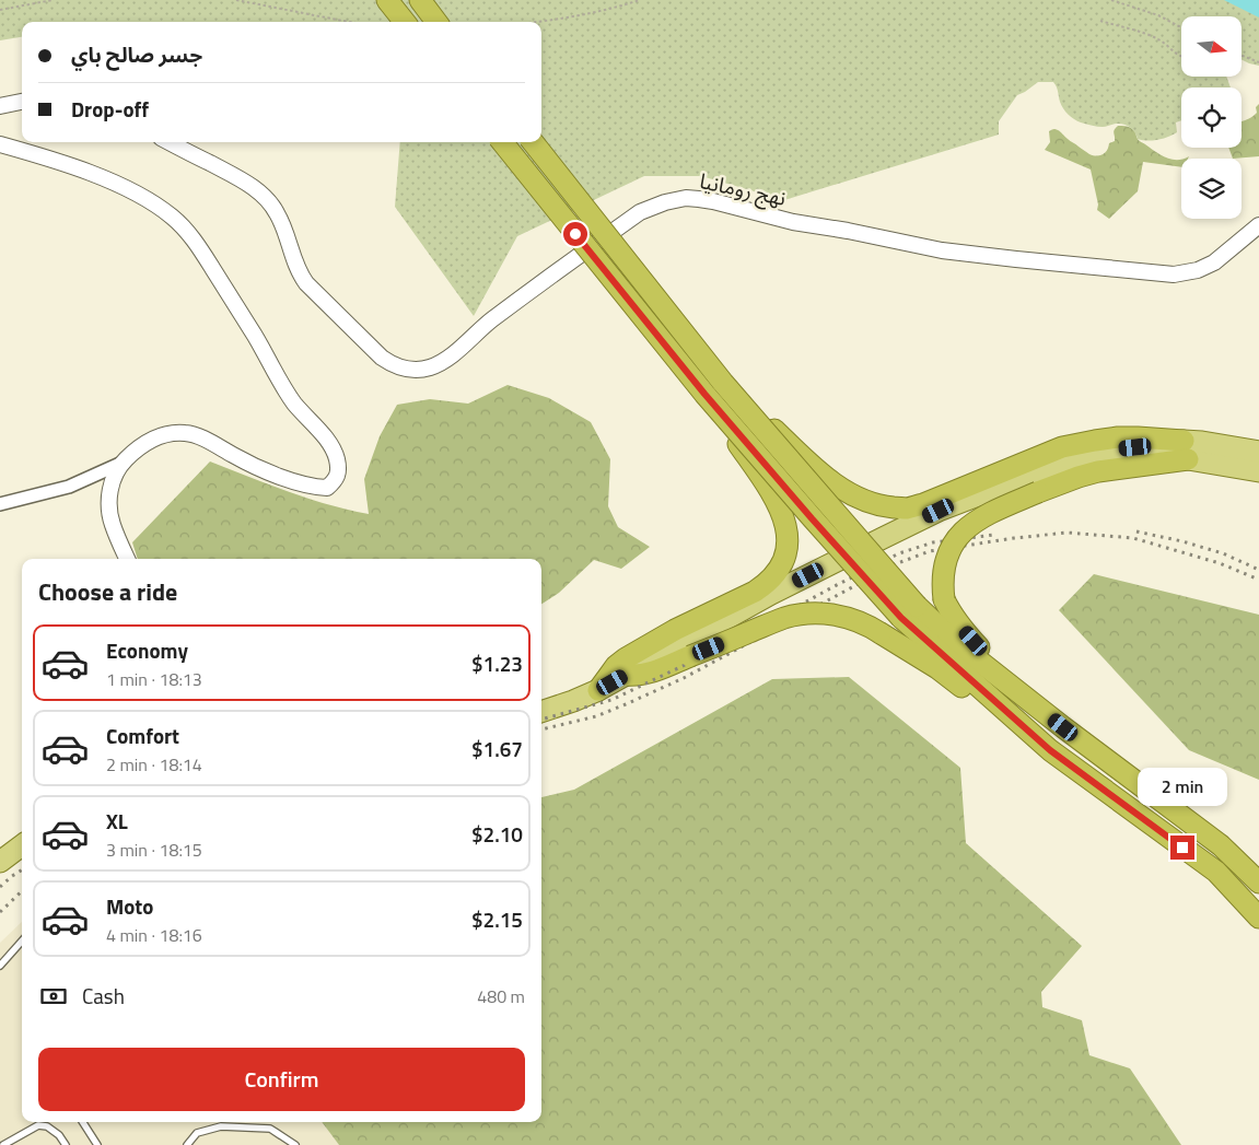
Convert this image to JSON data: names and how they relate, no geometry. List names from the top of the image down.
{
  "streets": {
    "street": ["نهج رومانيا"]
  },
  "north": "right",
  "page": {
    "banner": ["جسر صالح باي", "Drop-off"],
    "heading": "Choose a ride",
    "list": [
      {
        "name": "Economy",
        "note": "1 min · 18:13",
        "value": "$1.23"
      },
      {
        "name": "Comfort",
        "note": "2 min · 18:14",
        "value": "$1.67"
      },
      {
        "name": "XL",
        "note": "3 min · 18:15",
        "value": "$2.10"
      },
      {
        "name": "Moto",
        "note": "4 min · 18:16",
        "value": "$2.15"
      }
    ],
    "bubble": "2 min",
    "pay": ["Cash", "480 m"],
    "buttons": "Confirm"
  }
}
